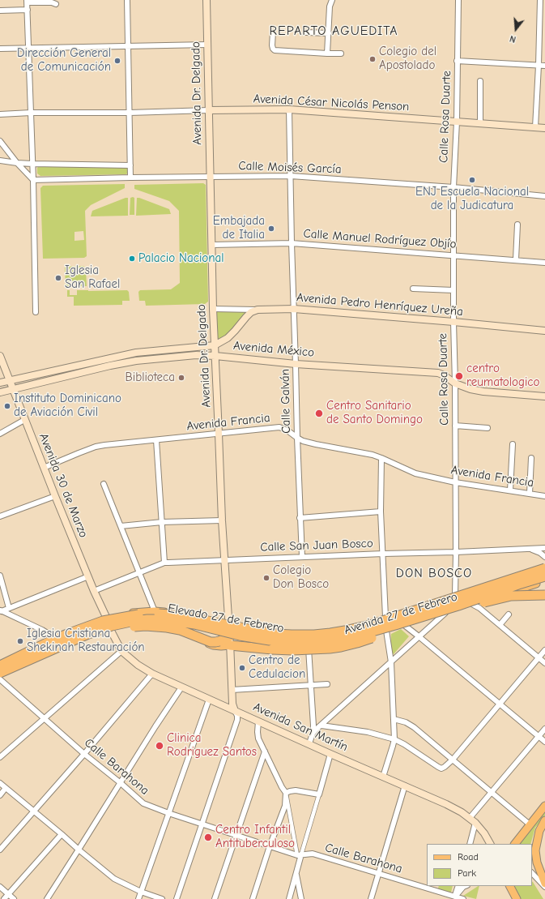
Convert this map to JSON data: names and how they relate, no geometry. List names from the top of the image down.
{
  "streets": {
    "highway": ["Elevado 27 de Febrero"],
    "main road": [
      "Avenida Dr. Delgado",
      "Avenida César Nicolás Penson",
      "Avenida Pedro Henríquez Ureña",
      "Avenida México",
      "Avenida 30 de Marzo",
      "Avenida 27 de Febrero",
      "Avenida San Martín"
    ],
    "street": [
      "Calle Rosa Duarte",
      "Calle Moisés García",
      "Calle Manuel Rodríguez Objío",
      "Calle Galván",
      "Avenida Francia",
      "Calle San Juan Bosco",
      "Calle Barahona"
    ]
  },
  "crossings": [
    ["Avenida Dr. Delgado", "Avenida César Nicolás Penson"],
    ["Avenida Dr. Delgado", "Calle Moisés García"],
    ["Avenida Dr. Delgado", "Calle Manuel Rodríguez Objío"],
    ["Avenida Dr. Delgado", "Avenida Pedro Henríquez Ureña"],
    ["Avenida Dr. Delgado", "Avenida México"],
    ["Avenida Dr. Delgado", "Avenida Francia"],
    ["Avenida Dr. Delgado", "Calle San Juan Bosco"],
    ["Avenida Dr. Delgado", "Avenida 27 de Febrero"],
    ["Avenida Dr. Delgado", "Avenida San Martín"],
    ["Avenida César Nicolás Penson", "Calle Rosa Duarte"],
    ["Avenida César Nicolás Penson", "Calle Galván"],
    ["Calle Rosa Duarte", "Calle Moisés García"],
    ["Calle Rosa Duarte", "Calle Manuel Rodríguez Objío"],
    ["Calle Rosa Duarte", "Avenida Pedro Henríquez Ureña"],
    ["Calle Rosa Duarte", "Avenida México"],
    ["Calle Rosa Duarte", "Avenida Francia"],
    ["Calle Rosa Duarte", "Calle San Juan Bosco"],
    ["Calle Rosa Duarte", "Avenida 27 de Febrero"],
    ["Calle Moisés García", "Calle Galván"],
    ["Calle Manuel Rodríguez Objío", "Calle Galván"],
    ["Avenida Pedro Henríquez Ureña", "Avenida México"],
    ["Avenida Pedro Henríquez Ureña", "Calle Galván"],
    ["Avenida México", "Calle Galván"],
    ["Avenida México", "Avenida 30 de Marzo"],
    ["Calle Galván", "Avenida Francia"],
    ["Calle Galván", "Calle San Juan Bosco"],
    ["Avenida Francia", "Avenida 30 de Marzo"],
    ["Avenida 30 de Marzo", "Calle San Juan Bosco"],
    ["Avenida 30 de Marzo", "Avenida 27 de Febrero"],
    ["Avenida 30 de Marzo", "Elevado 27 de Febrero"],
    ["Avenida 30 de Marzo", "Avenida San Martín"],
    ["Avenida 27 de Febrero", "Elevado 27 de Febrero"],
    ["Avenida 27 de Febrero", "Avenida San Martín"],
    ["Elevado 27 de Febrero", "Avenida San Martín"]
  ],
  "districts": ["REPARTO AGUEDITA", "DON BOSCO"],
  "places": [
    "Colegio del Apostolado",
    "Dirección General de Comunicación",
    "ENJ Escuela Nacional de la Judicatura",
    "Embajada de Italia",
    "Palacio Nacional",
    "Iglesia San Rafael",
    "centro reumatologico",
    "Biblioteca",
    "Instituto Dominicano de Aviación Civil",
    "Centro Sanitario de Santo Domingo",
    "Colegio Don Bosco",
    "Iglesia Cristiana Shekinah Restauración",
    "Centro de Cedulacion",
    "Clinica Rodriguez Santos",
    "Centro Infantil Antituberculoso"
  ],
  "legend": ["Road", "Park"],
  "north": "bottom"
}
